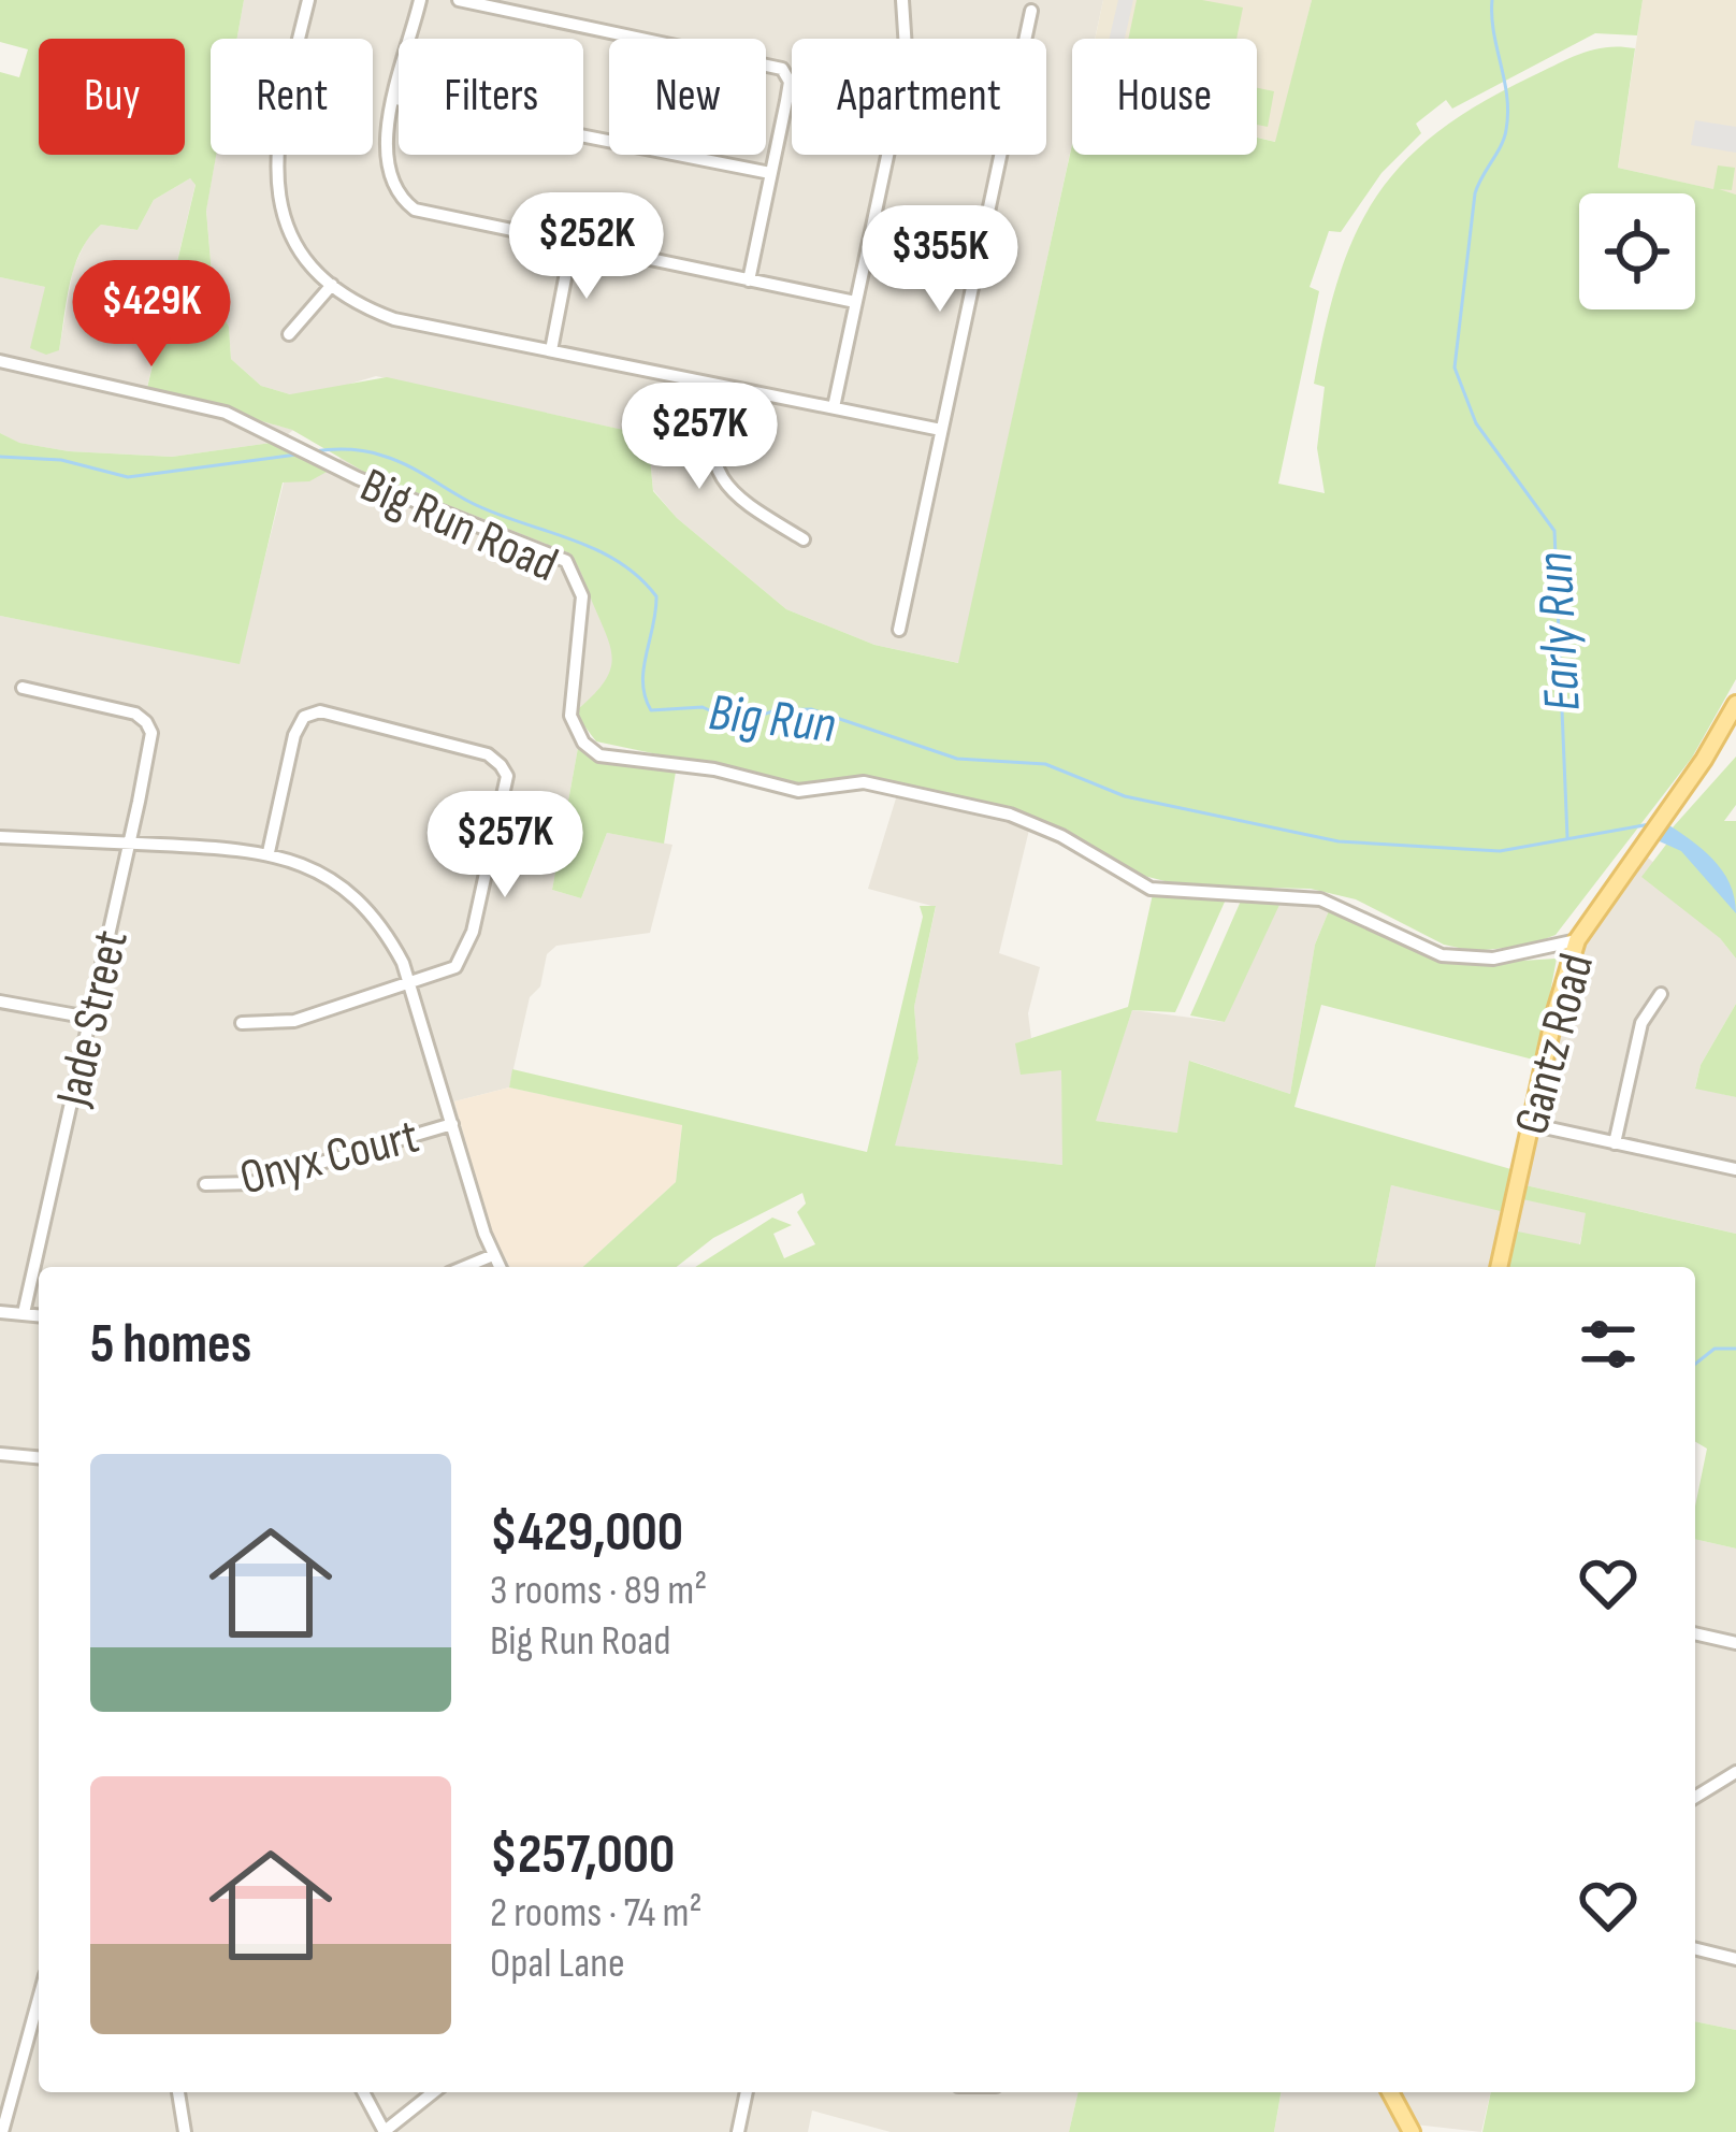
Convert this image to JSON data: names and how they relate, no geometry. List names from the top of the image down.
{
  "streets": {
    "main road": ["Gantz Road"],
    "street": ["Big Run Road", "Jade Street", "Onyx Court"]
  },
  "crossings": [
    ["Big Run Road", "Gantz Road"]
  ],
  "water": ["Early Run", "Big Run"],
  "page": {
    "chip": [
      "Buy",
      "Rent",
      "Filters",
      "New",
      "Apartment",
      "House"
    ],
    "price": [
      "$252K",
      "$355K",
      "$429K",
      "$257K",
      "$257K"
    ],
    "heading": "5 homes",
    "list": [
      {
        "name": "$429,000",
        "note": "3 rooms · 89 m² · Big Run Road"
      },
      {
        "name": "$257,000",
        "note": "2 rooms · 74 m² · Opal Lane"
      }
    ]
  }
}
